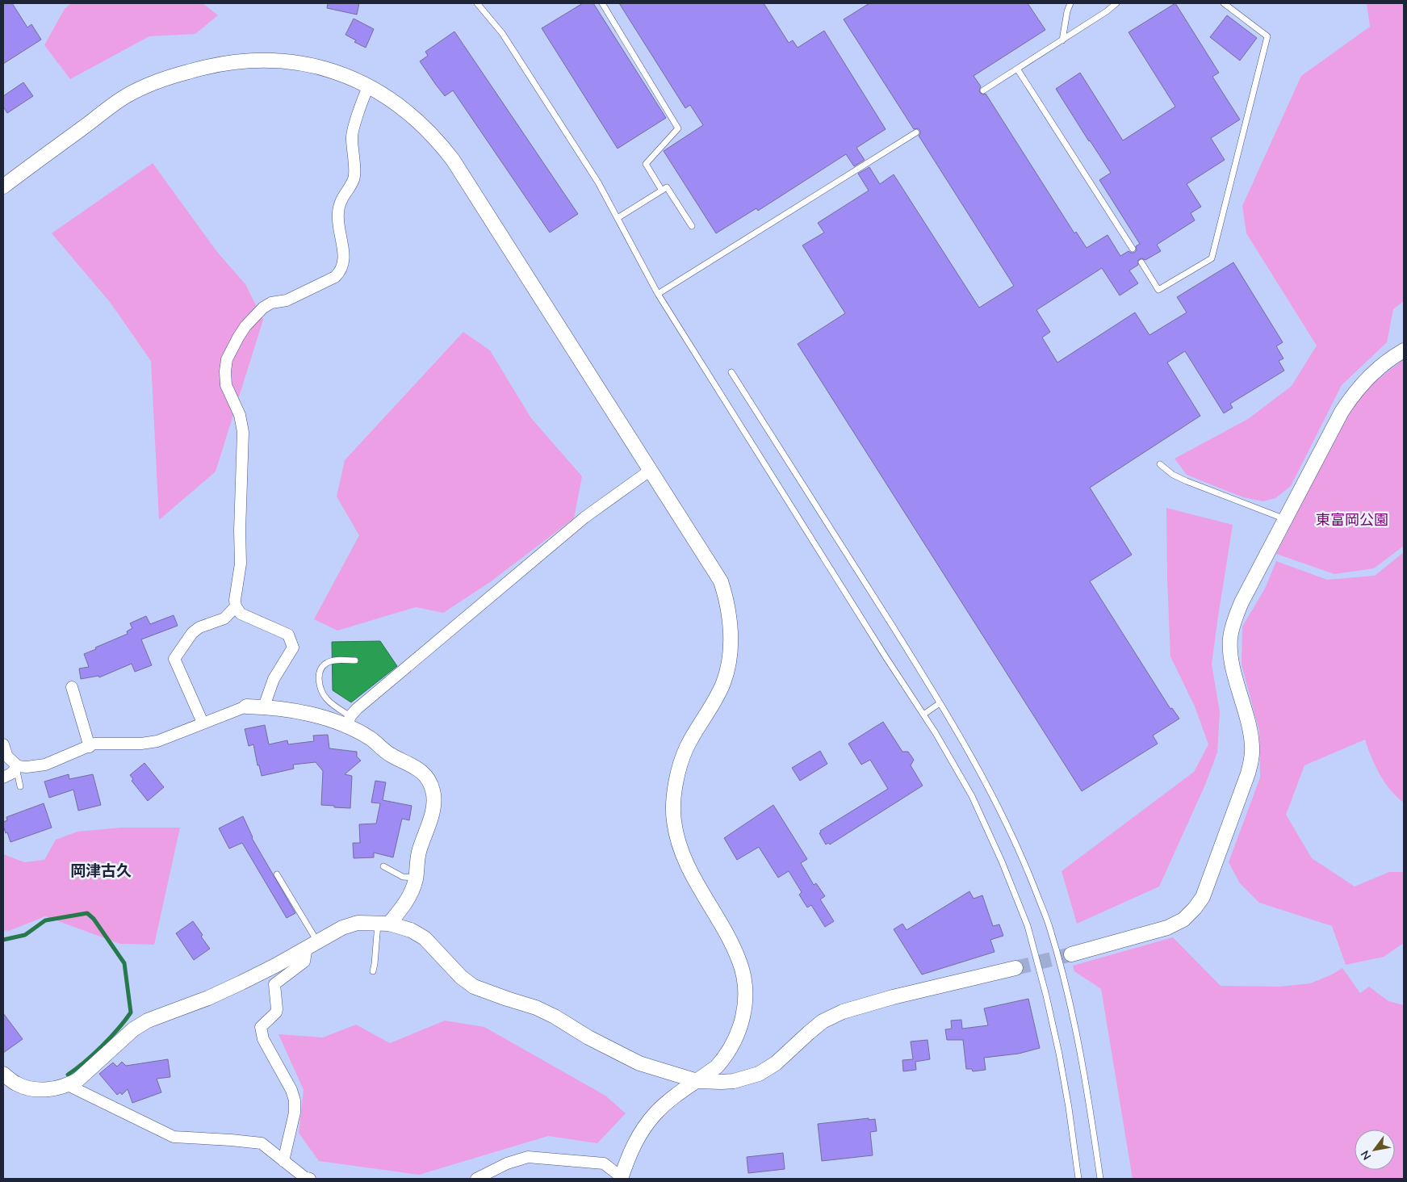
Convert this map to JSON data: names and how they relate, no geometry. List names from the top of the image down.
{
  "districts": ["岡津古久"],
  "parks": ["東富岡公園"],
  "north": "bottom left"
}
